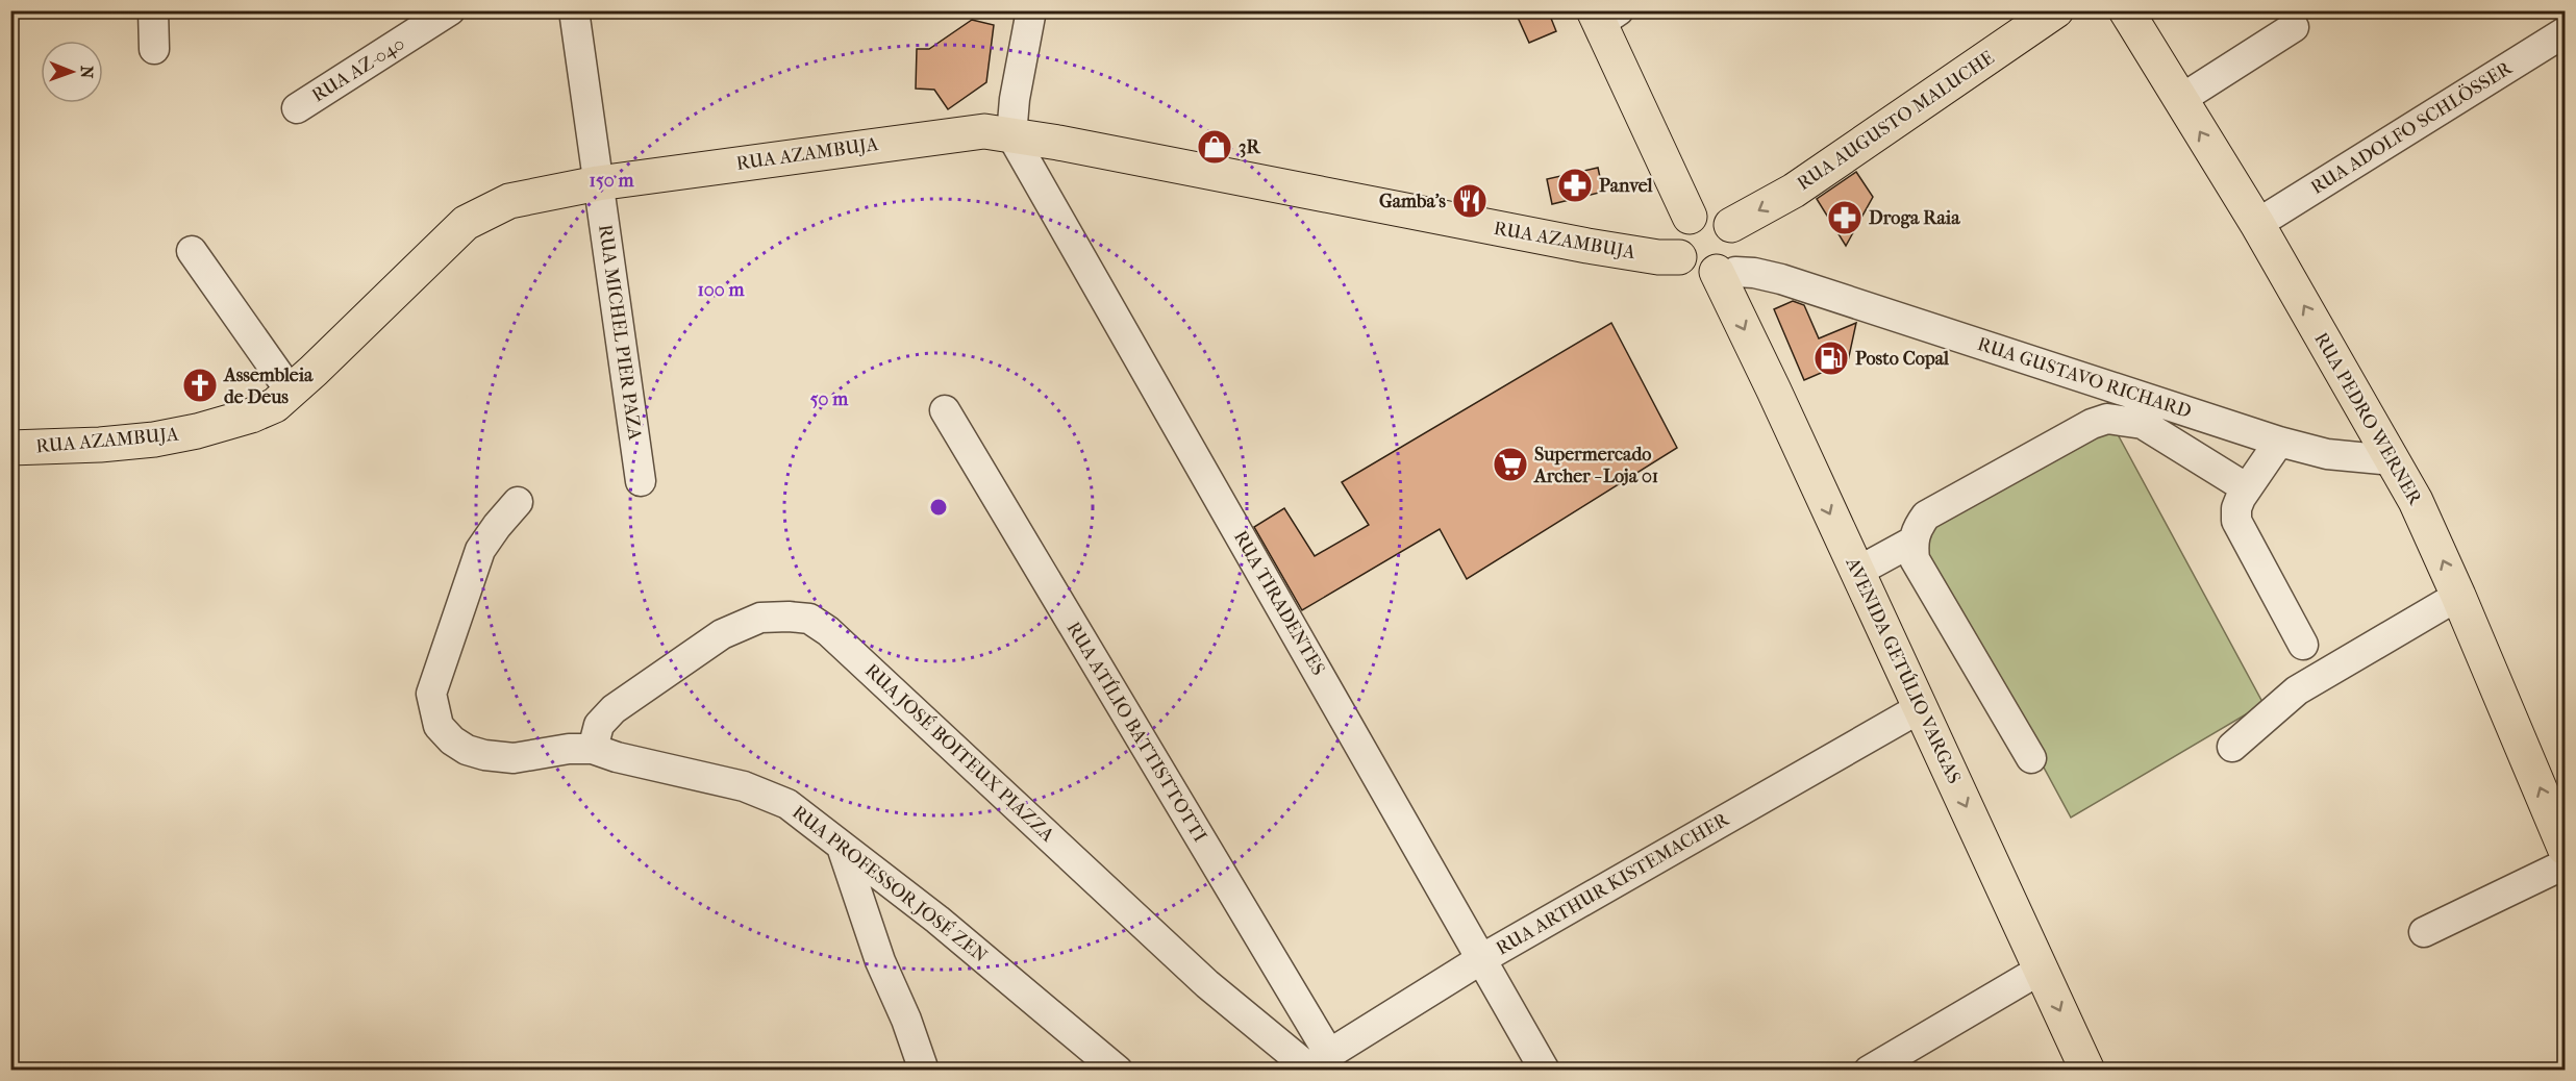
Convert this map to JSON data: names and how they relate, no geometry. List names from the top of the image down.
{
  "streets": {
    "main road": [
      "RUA AUGUSTO MALUCHE",
      "RUA AZAMBUJA",
      "RUA PEDRO WERNER",
      "AVENIDA GETÚLIO VARGAS"
    ],
    "street": [
      "RUA AZ-040",
      "RUA ADOLFO SCHLÖSSER",
      "RUA MICHEL PIER PAZA",
      "RUA GUSTAVO RICHARD",
      "RUA TIRADENTES",
      "RUA ATÍLIO BATTISTTOTTI",
      "RUA JOSÉ BOITEUX PIAZZA",
      "RUA PROFESSOR JOSÉ ZEN",
      "RUA ARTHUR KISTEMACHER"
    ]
  },
  "crossings": [
    ["RUA AUGUSTO MALUCHE", "RUA AZAMBUJA"],
    ["RUA AUGUSTO MALUCHE", "RUA GUSTAVO RICHARD"],
    ["RUA AUGUSTO MALUCHE", "AVENIDA GETÚLIO VARGAS"],
    ["RUA ADOLFO SCHLÖSSER", "RUA PEDRO WERNER"],
    ["RUA AZAMBUJA", "RUA MICHEL PIER PAZA"],
    ["RUA AZAMBUJA", "RUA GUSTAVO RICHARD"],
    ["RUA AZAMBUJA", "RUA TIRADENTES"],
    ["RUA AZAMBUJA", "AVENIDA GETÚLIO VARGAS"],
    ["RUA GUSTAVO RICHARD", "RUA PEDRO WERNER"],
    ["RUA GUSTAVO RICHARD", "AVENIDA GETÚLIO VARGAS"],
    ["RUA TIRADENTES", "RUA ARTHUR KISTEMACHER"],
    ["AVENIDA GETÚLIO VARGAS", "RUA ARTHUR KISTEMACHER"],
    ["RUA ATÍLIO BATTISTTOTTI", "RUA JOSÉ BOITEUX PIAZZA"],
    ["RUA ATÍLIO BATTISTTOTTI", "RUA ARTHUR KISTEMACHER"],
    ["RUA JOSÉ BOITEUX PIAZZA", "RUA PROFESSOR JOSÉ ZEN"],
    ["RUA JOSÉ BOITEUX PIAZZA", "RUA ARTHUR KISTEMACHER"]
  ],
  "one_way": ["RUA AUGUSTO MALUCHE", "RUA PEDRO WERNER", "AVENIDA GETÚLIO VARGAS"],
  "places": {
    "shop": ["3R"],
    "pharmacy": ["Panvel", "Droga Raia"],
    "restaurant": ["Gamba's"],
    "fuel station": ["Posto Copal"],
    "church": ["Assembleia de Deus"],
    "supermarket": ["Supermercado Archer - Loja 01"]
  },
  "north": "right",
  "rings": ["150 m", "100 m", "50 m"]
}
